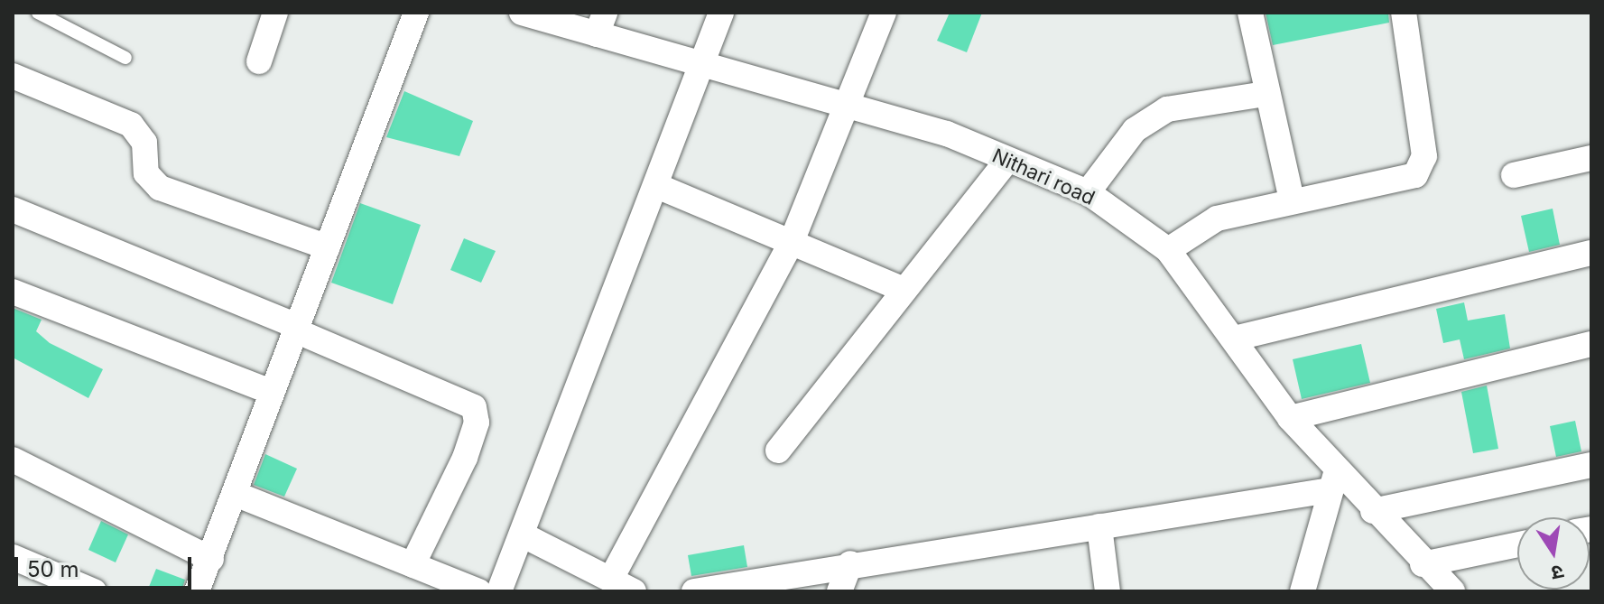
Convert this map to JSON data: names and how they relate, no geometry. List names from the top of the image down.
{
  "streets": {
    "street": ["Nithari road"]
  },
  "scale_bar": "50 m",
  "north": "bottom"
}
